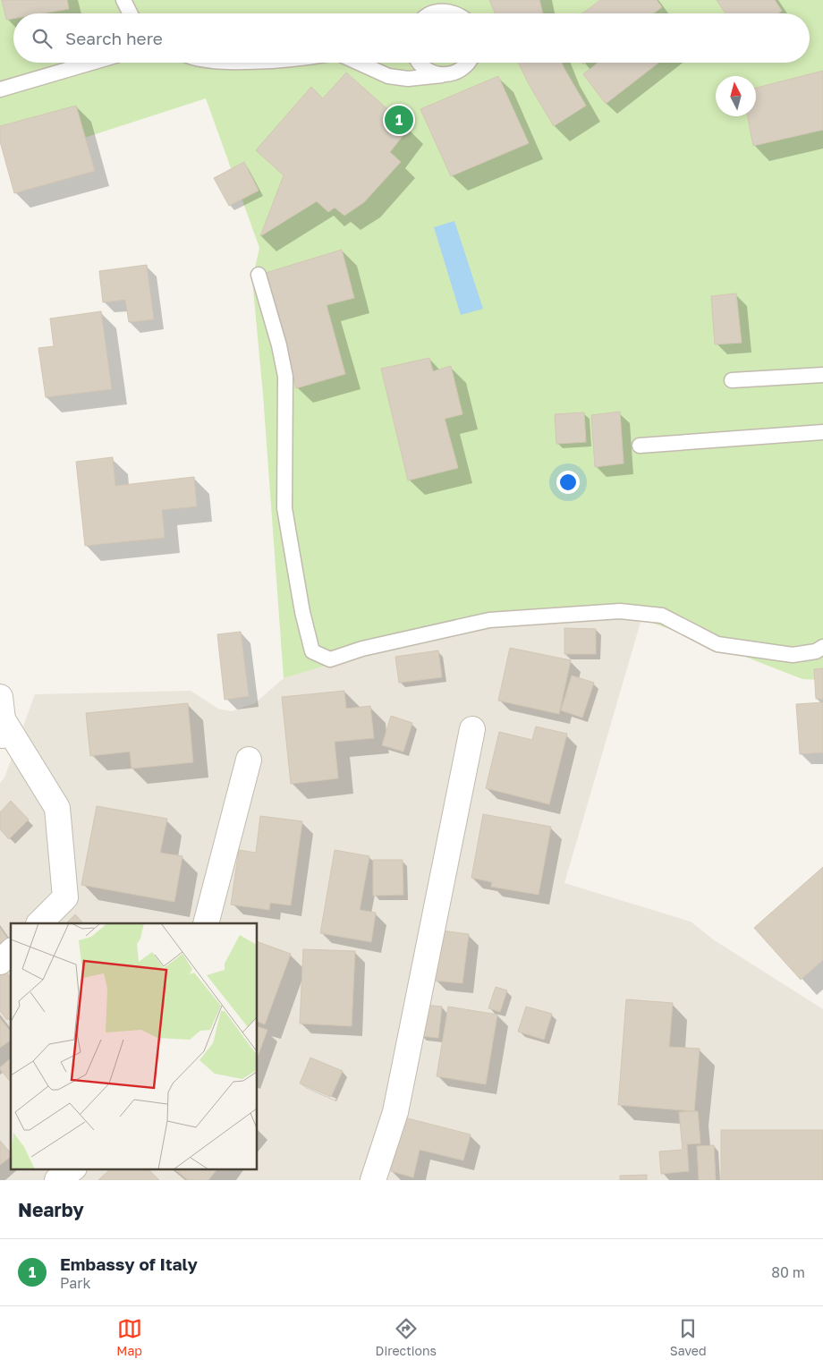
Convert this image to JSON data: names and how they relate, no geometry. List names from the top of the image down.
{
  "north": "top",
  "page": {
    "search": "Search here",
    "pins": "1",
    "heading": "Nearby",
    "list": [
      {
        "mark": "1",
        "name": "Embassy of Italy",
        "note": "Park",
        "value": "80 m"
      }
    ],
    "nav": ["Map", "Directions", "Saved"]
  }
}
